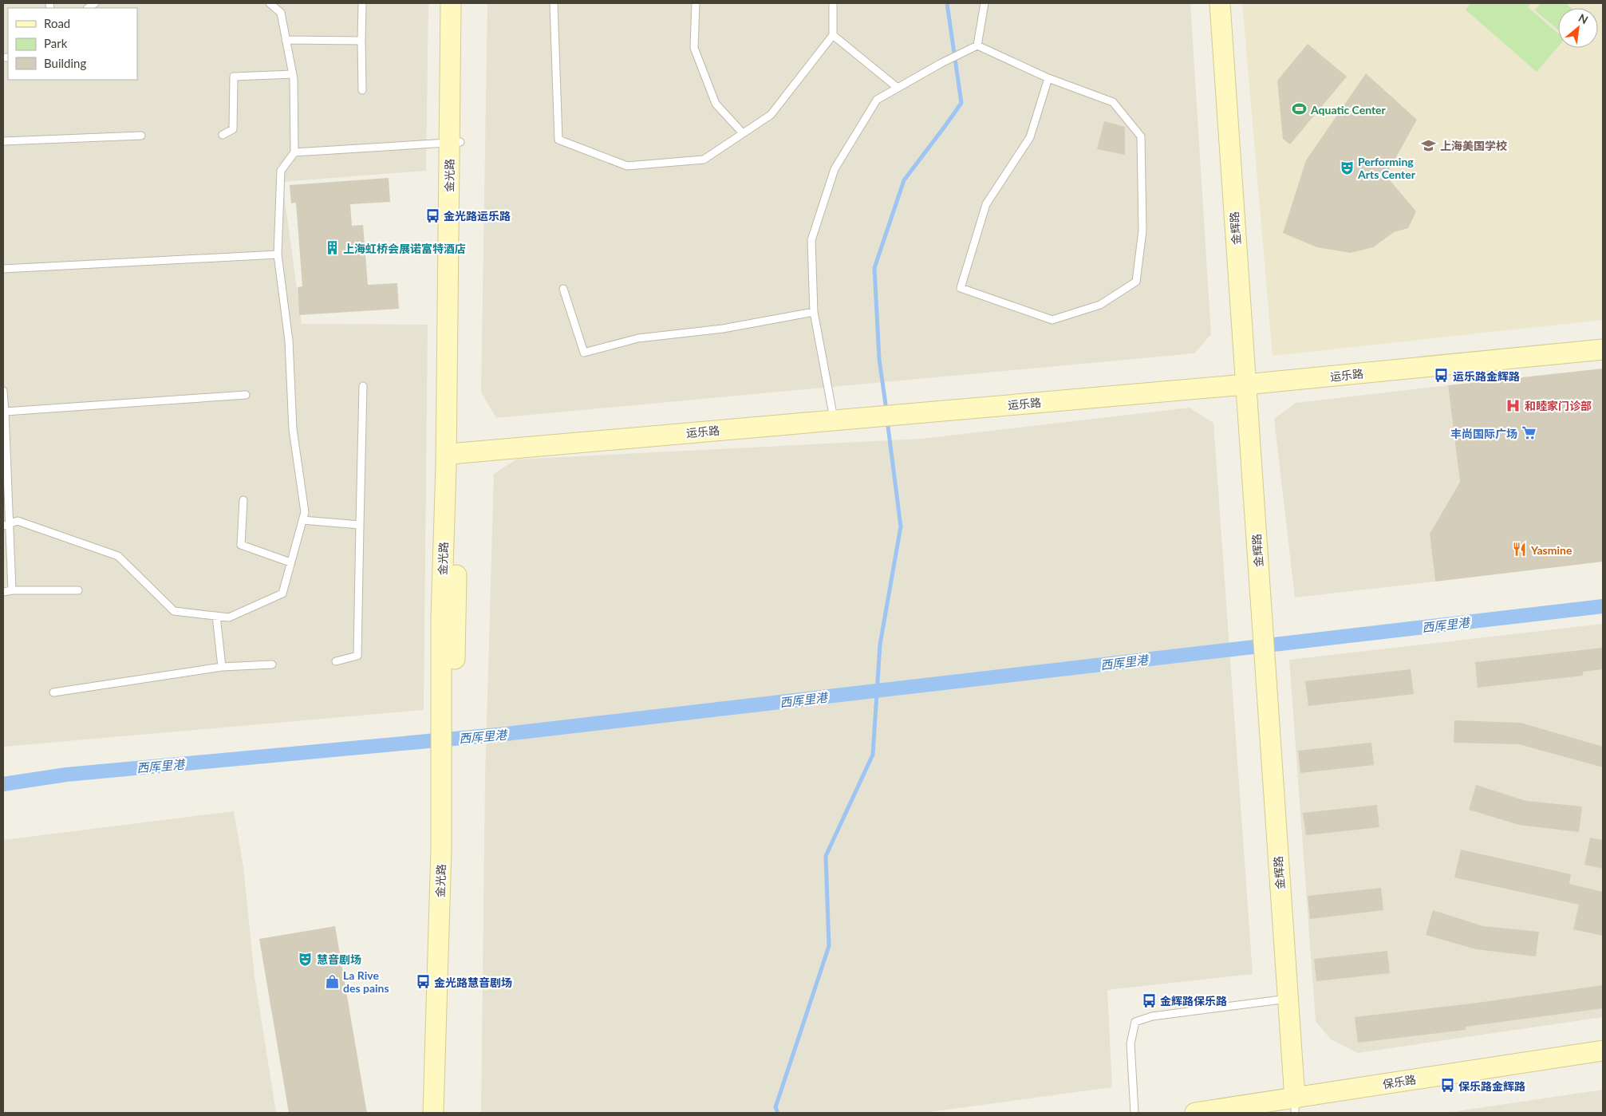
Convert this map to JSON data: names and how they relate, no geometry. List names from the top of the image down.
{
  "streets": {
    "street": [
      "金光路",
      "金辉路",
      "运乐路",
      "保乐路"
    ]
  },
  "crossings": [
    ["金光路", "运乐路"],
    ["金辉路", "运乐路"],
    ["金辉路", "保乐路"]
  ],
  "water": ["西厍里港"],
  "places": {
    "sports": ["Aquatic Center"],
    "school or university": ["上海美国学校"],
    "theatre": ["Performing Arts Center", "慧音剧场"],
    "bus stop": [
      "金光路运乐路",
      "运乐路金辉路",
      "金光路慧音剧场",
      "金辉路保乐路",
      "保乐路金辉路"
    ],
    "building": ["上海虹桥会展诺富特酒店"],
    "hospital": ["和睦家门诊部"],
    "supermarket": ["丰尚国际广场"],
    "restaurant": ["Yasmine"],
    "shop": ["La Rive des pains"]
  },
  "legend": ["Road", "Park", "Building"],
  "north": "top right"
}
